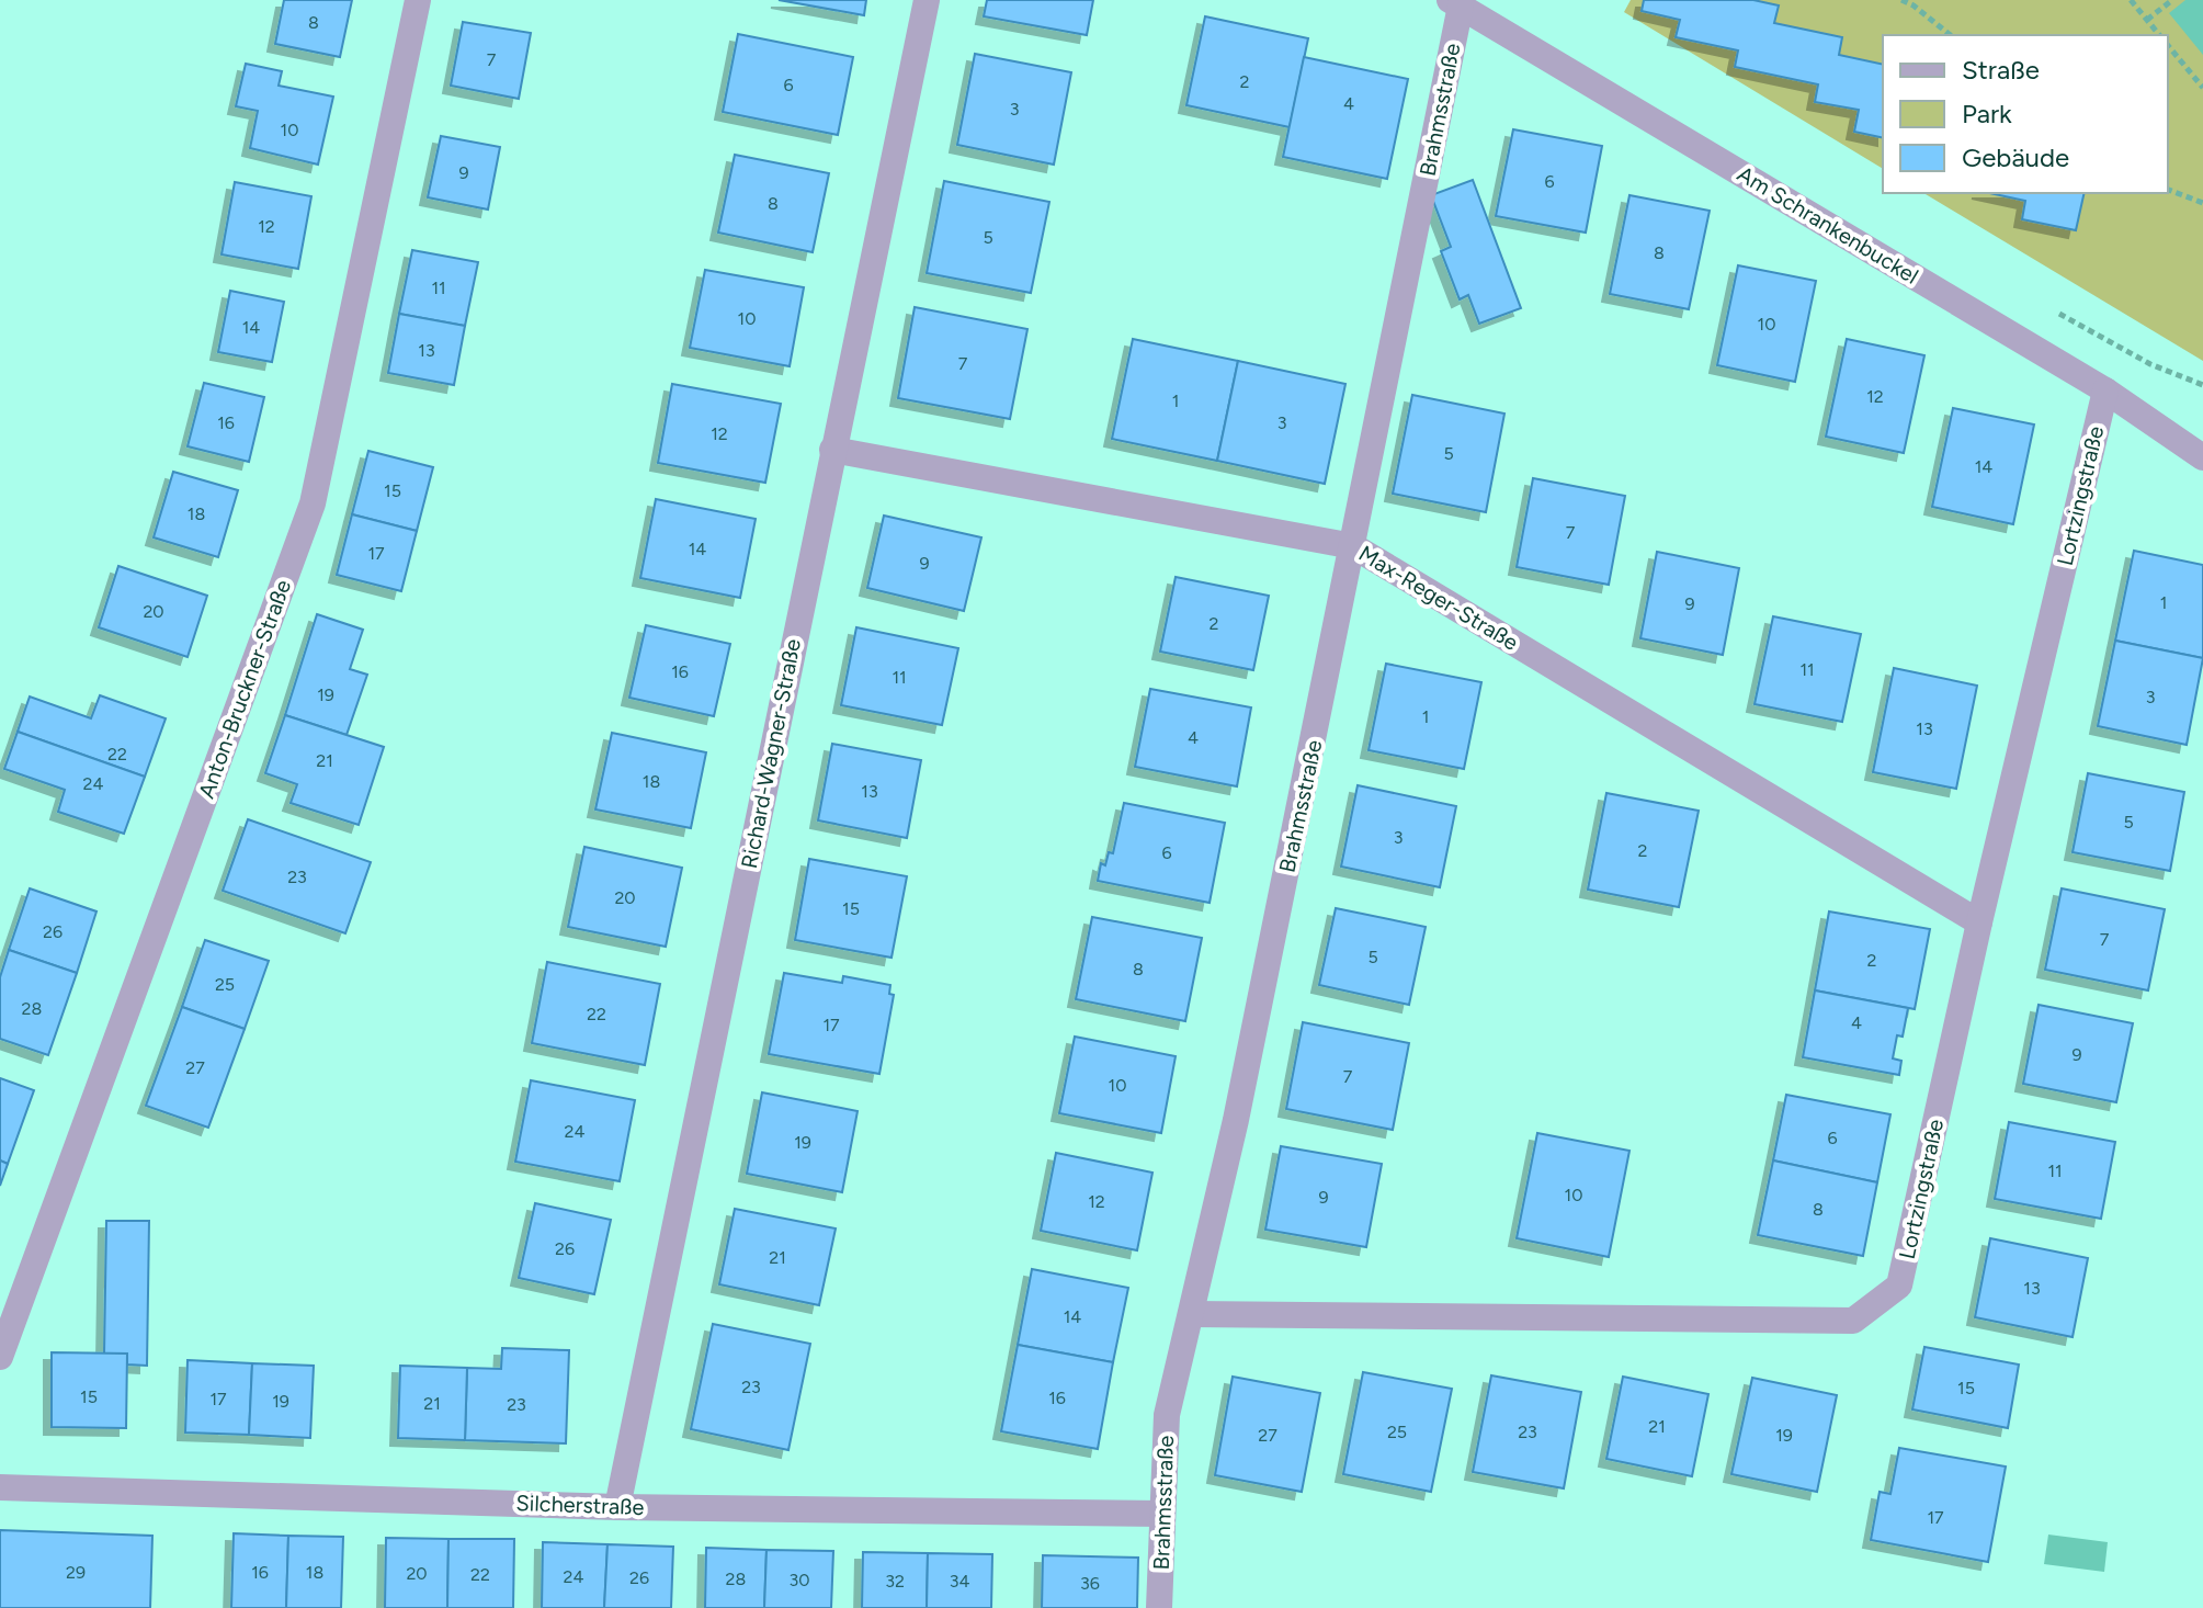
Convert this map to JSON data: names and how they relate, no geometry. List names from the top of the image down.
{
  "streets": {
    "street": [
      "Brahmsstraße",
      "Am Schrankenbuckel",
      "Lortzingstraße",
      "Max-Reger-Straße",
      "Anton-Bruckner-Straße",
      "Richard-Wagner-Straße",
      "Silcherstraße"
    ]
  },
  "crossings": [
    ["Brahmsstraße", "Am Schrankenbuckel"],
    ["Brahmsstraße", "Lortzingstraße"],
    ["Brahmsstraße", "Max-Reger-Straße"],
    ["Brahmsstraße", "Silcherstraße"],
    ["Am Schrankenbuckel", "Lortzingstraße"],
    ["Lortzingstraße", "Max-Reger-Straße"],
    ["Max-Reger-Straße", "Richard-Wagner-Straße"],
    ["Richard-Wagner-Straße", "Silcherstraße"]
  ],
  "house_numbers": [
    "8",
    "7",
    "2",
    "6",
    "4",
    "3",
    "10",
    "9",
    "6",
    "8",
    "12",
    "5",
    "8",
    "11",
    "10",
    "10",
    "14",
    "13",
    "7",
    "12",
    "1",
    "16",
    "3",
    "12",
    "5",
    "14",
    "15",
    "18",
    "7",
    "14",
    "17",
    "9",
    "1",
    "9",
    "20",
    "2",
    "11",
    "16",
    "11",
    "19",
    "3",
    "1",
    "13",
    "4",
    "22",
    "21",
    "18",
    "24",
    "13",
    "5",
    "3",
    "2",
    "6",
    "23",
    "20",
    "15",
    "26",
    "7",
    "5",
    "2",
    "8",
    "25",
    "28",
    "22",
    "4",
    "17",
    "9",
    "27",
    "7",
    "10",
    "24",
    "6",
    "19",
    "11",
    "10",
    "9",
    "12",
    "8",
    "26",
    "21",
    "13",
    "14",
    "23",
    "15",
    "15",
    "16",
    "17",
    "19",
    "21",
    "23",
    "21",
    "25",
    "23",
    "27",
    "19",
    "17",
    "29",
    "16",
    "18",
    "20",
    "22",
    "24",
    "26",
    "28",
    "30",
    "32",
    "34",
    "36"
  ],
  "legend": ["Straße", "Park", "Gebäude"]
}
